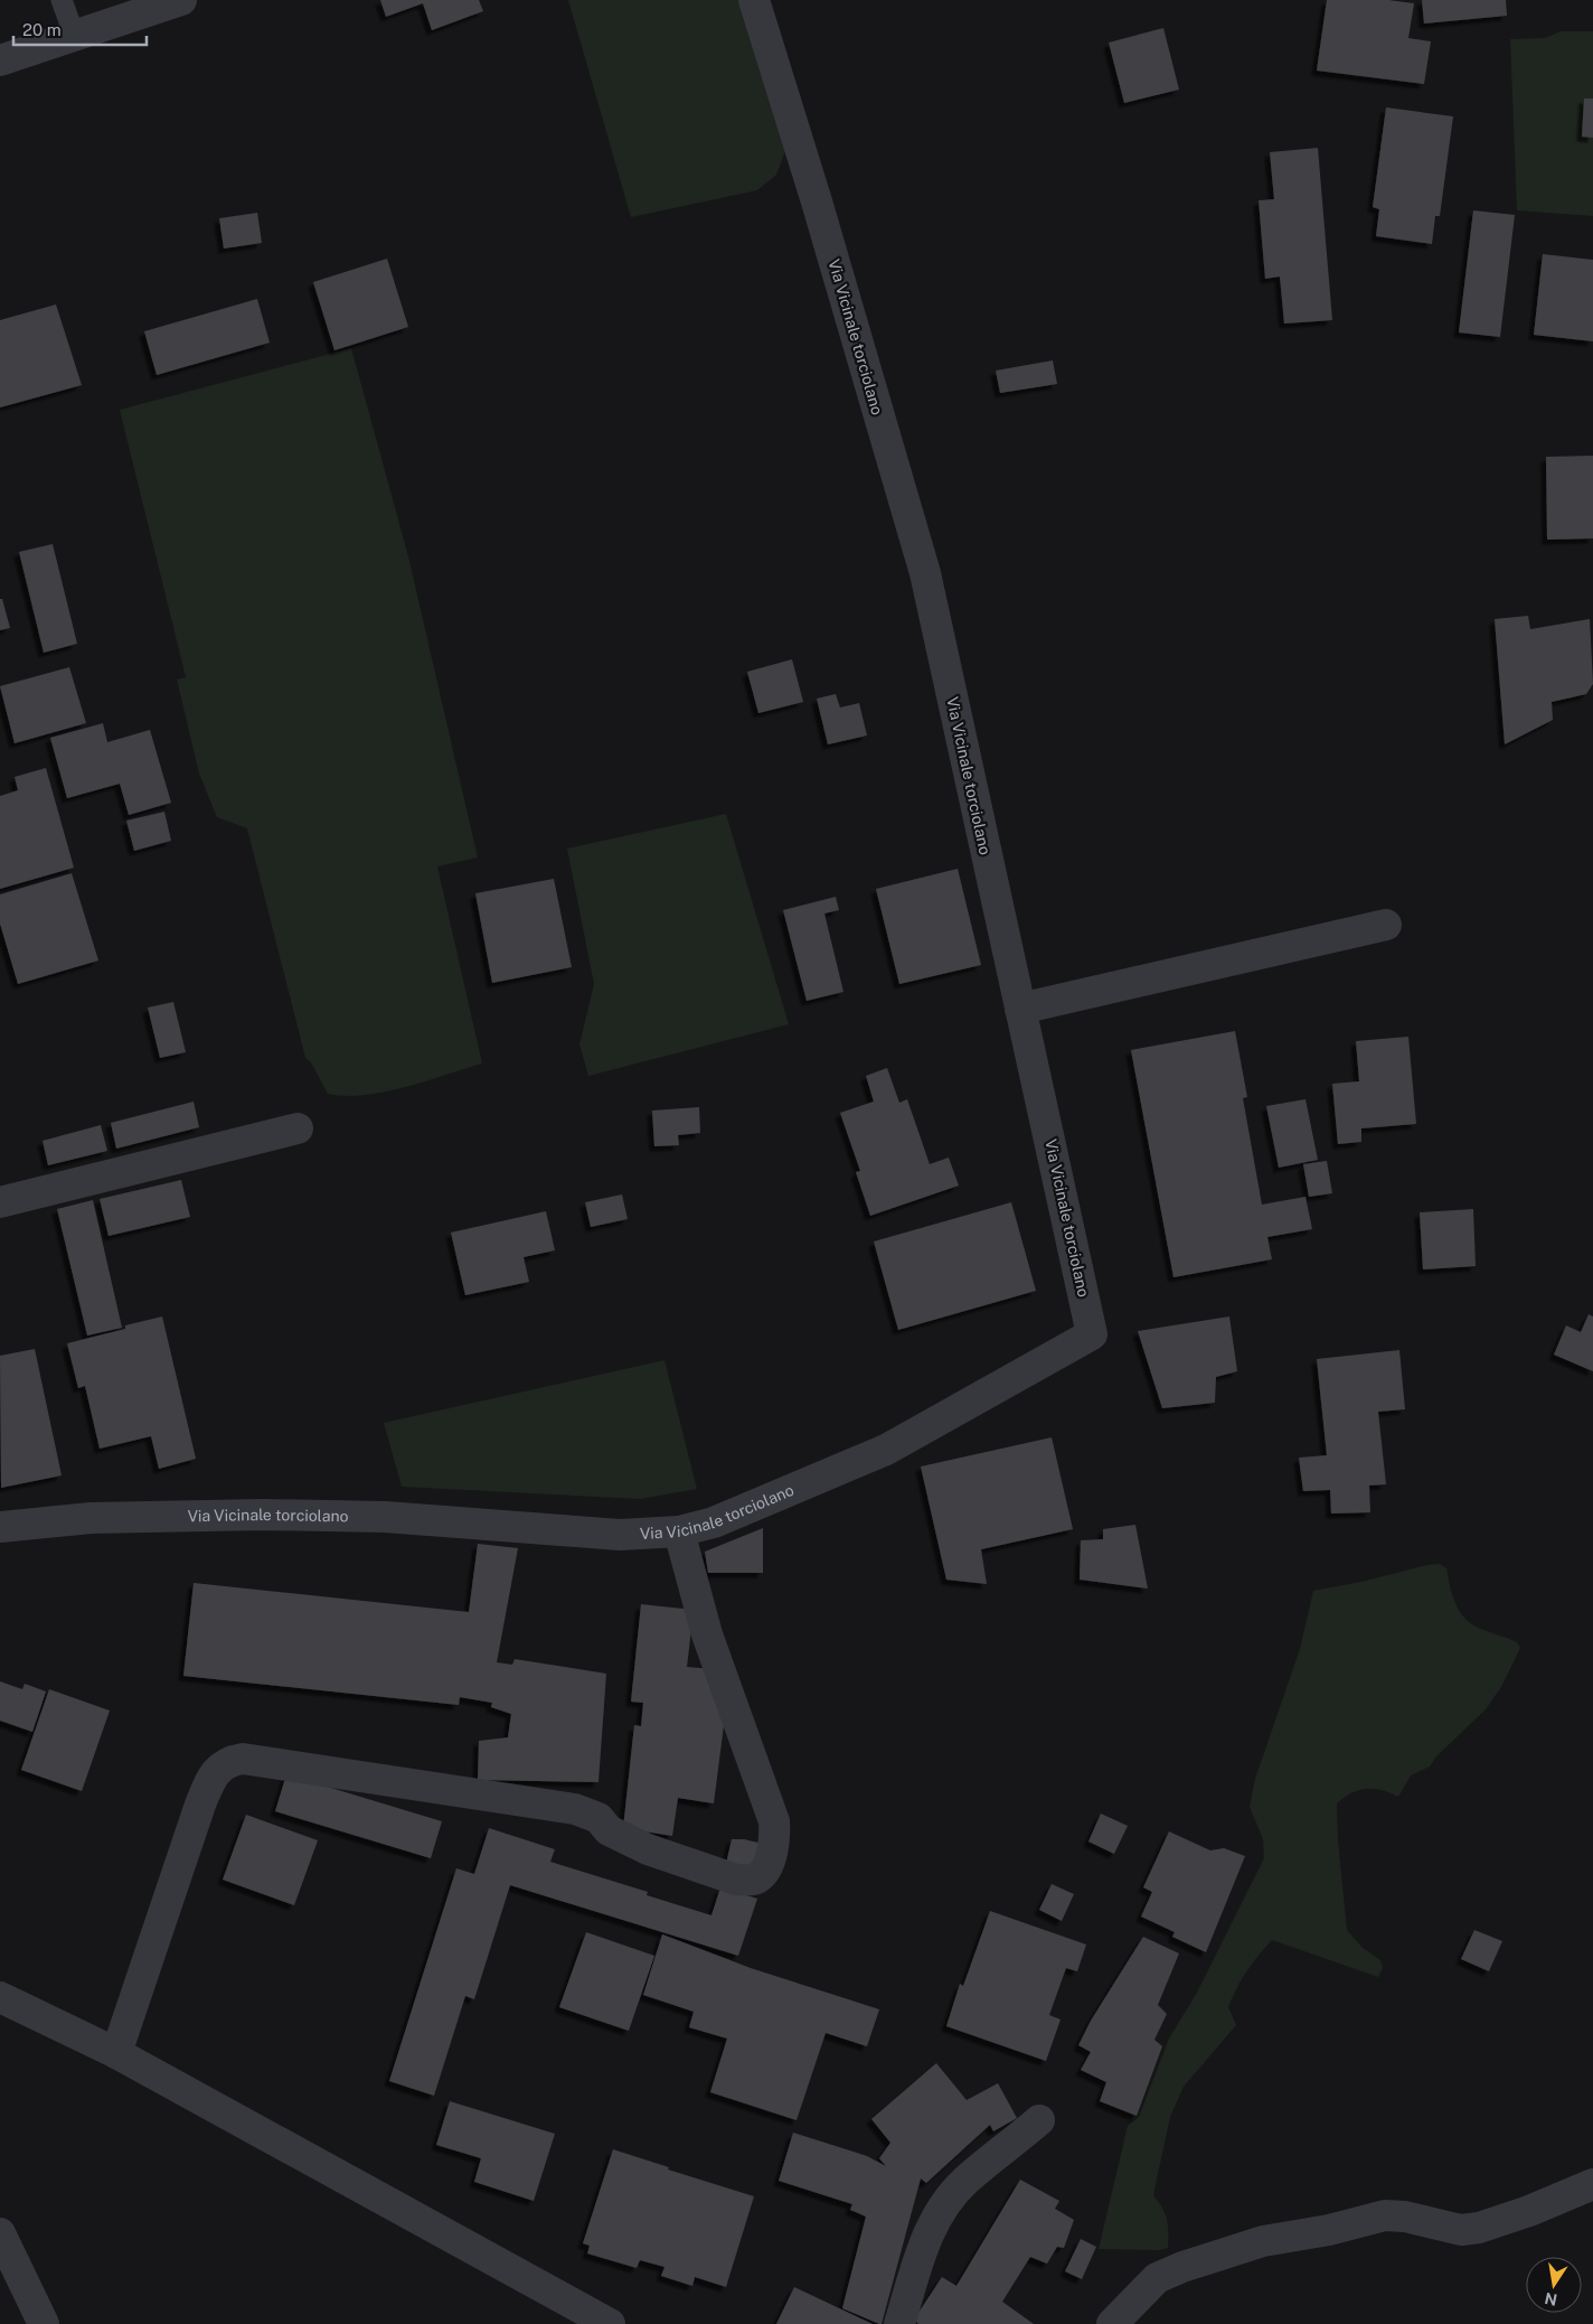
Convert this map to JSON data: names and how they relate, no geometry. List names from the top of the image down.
{
  "streets": {
    "street": ["Via Vicinale torciolano"]
  },
  "scale_bar": "20 m",
  "north": "bottom"
}
